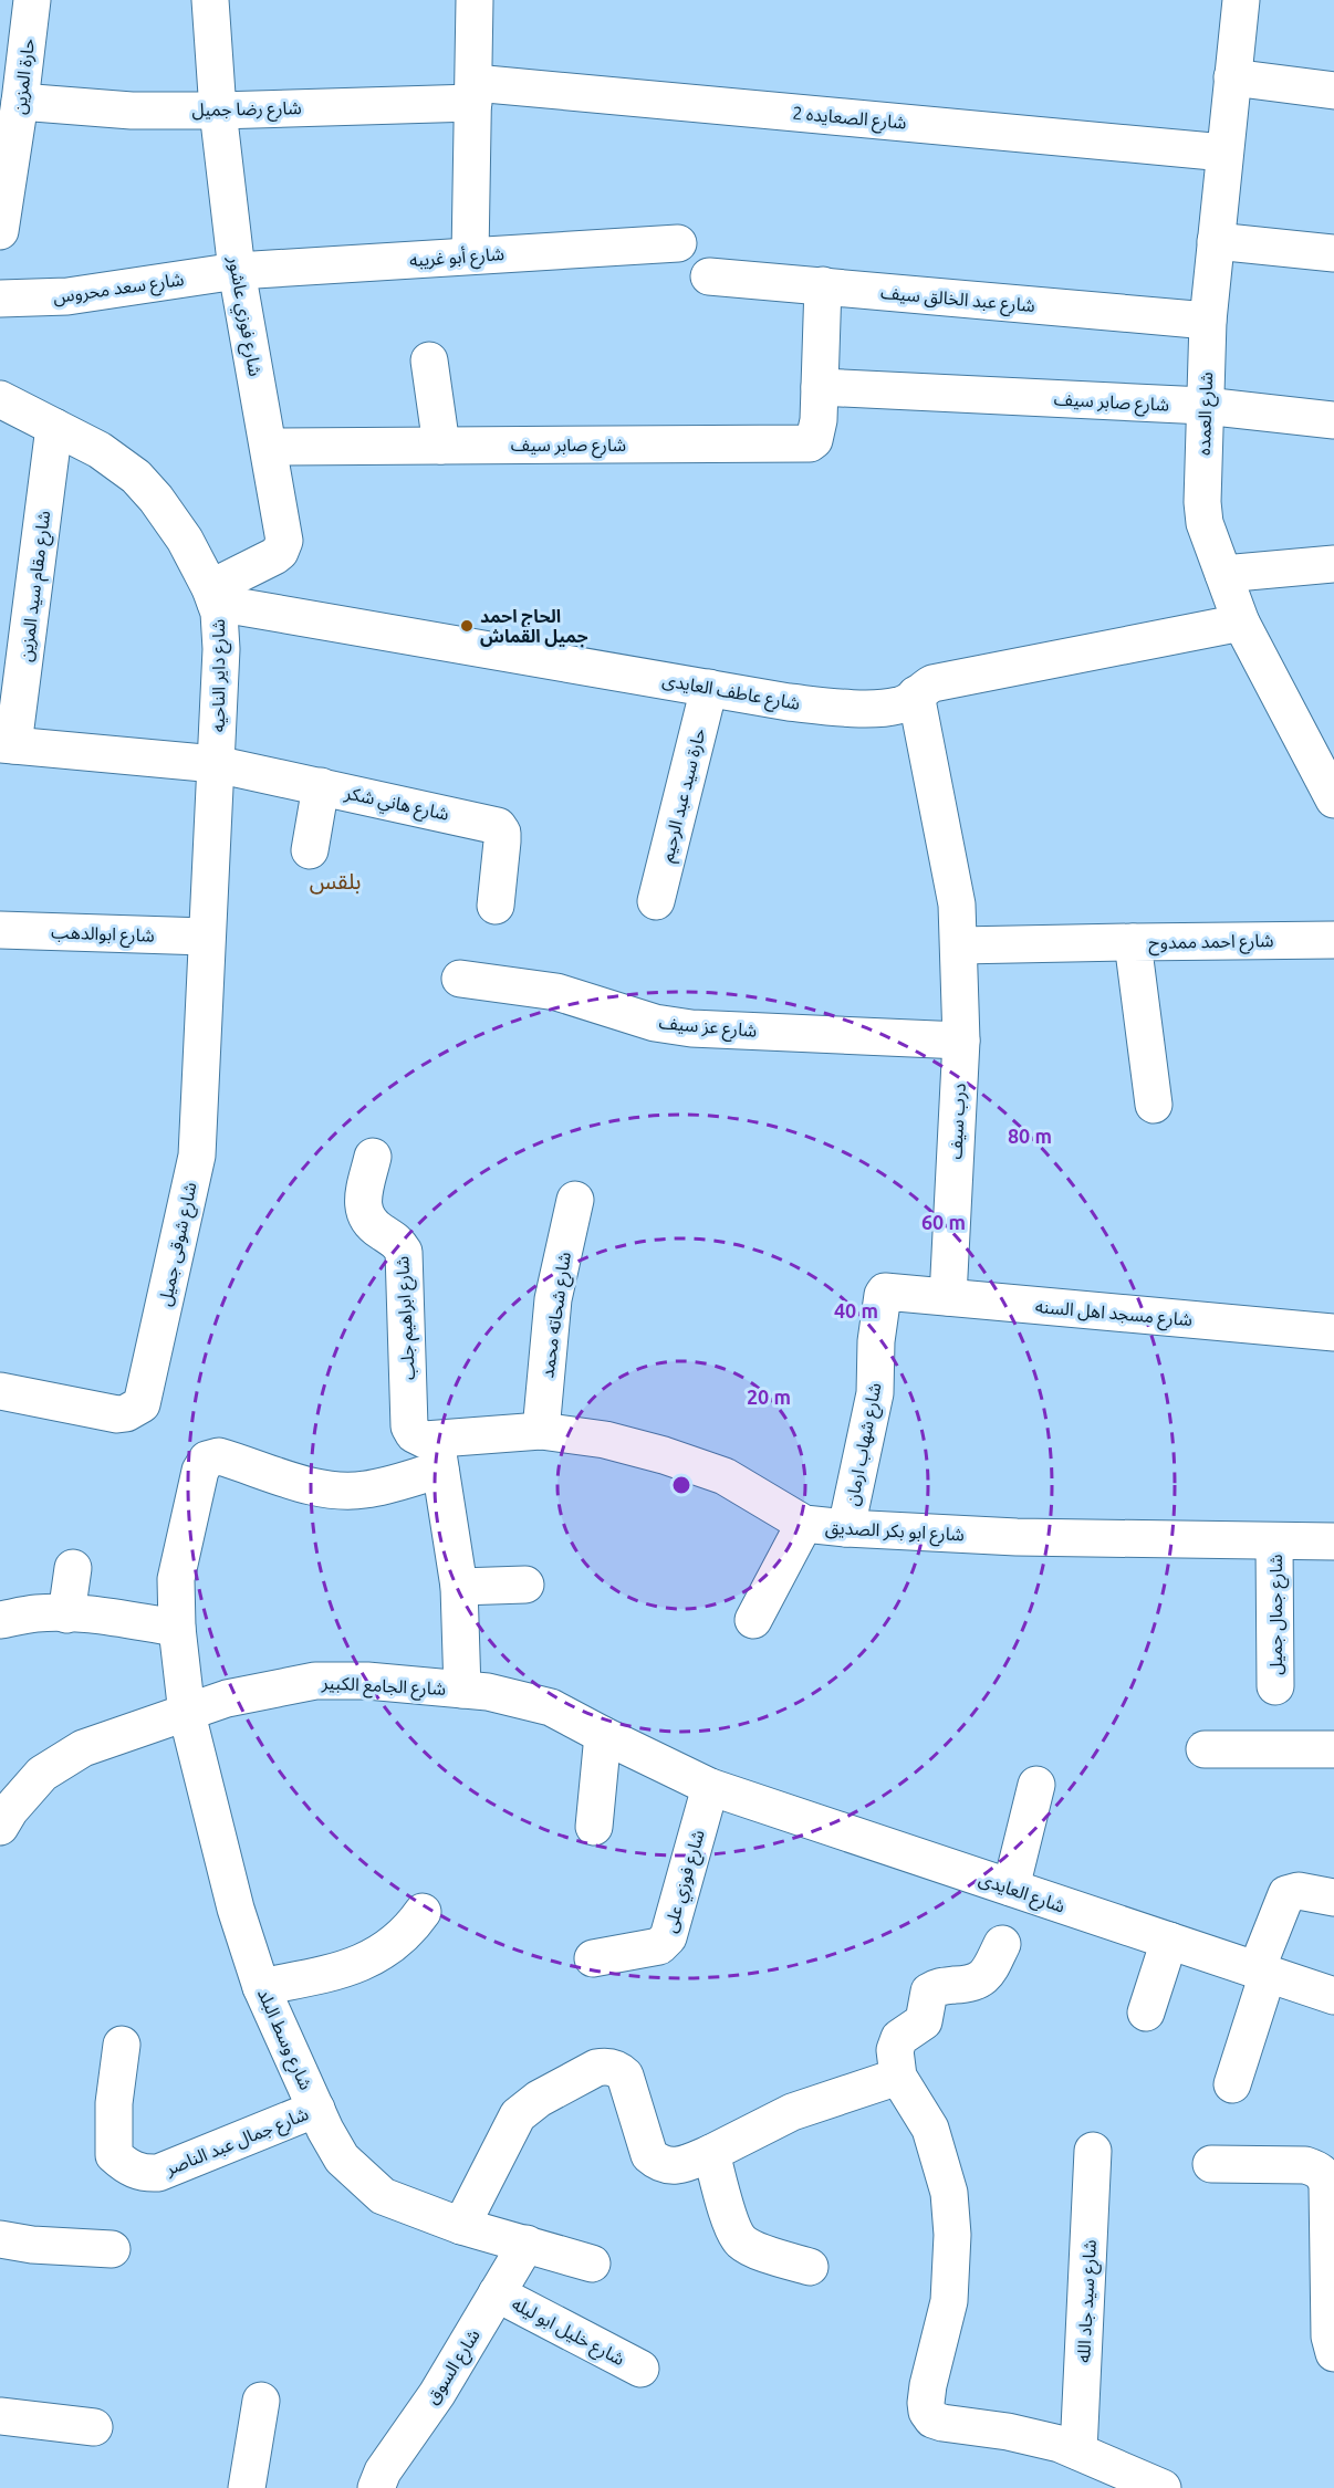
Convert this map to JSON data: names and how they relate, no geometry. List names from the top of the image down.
{
  "streets": {
    "street": [
      "حارة المزين",
      "شارع رضا جميل",
      "شارع الصعايده 2",
      "شارع أبو غريبه",
      "شارع سعد محروس",
      "شارع عبد الخالق سيف",
      "شارع فوزي عاشور",
      "شارع صابر سيف",
      "شارع العمده",
      "شارع مقام سيد المزين",
      "شارع داير الناحيه",
      "شارع عاطف العايدى",
      "حارة سيد عبد الرحيم",
      "شارع هاني شكر",
      "شارع ابوالدهب",
      "شارع احمد ممدوح",
      "شارع عز سيف",
      "درب سيف",
      "شارع شوقى جميل",
      "شارع مسجد اهل السنه",
      "شارع شحاته محمد",
      "شارع ابراهيم جلب",
      "شارع شهاب ارمان",
      "شارع ابو بكر الصديق",
      "شارع جمال جميل",
      "شارع الجامع الكبير",
      "شارع فوزي على",
      "شارع العايدى",
      "شارع وسط البلد",
      "شارع جمال عبد الناصر",
      "شارع سيد جاد الله",
      "شارع خليل ابو ليله",
      "شارع السوق"
    ]
  },
  "crossings": [
    ["حارة المزين", "شارع رضا جميل"],
    ["شارع رضا جميل", "شارع الصعايده 2"],
    ["شارع رضا جميل", "شارع فوزي عاشور"],
    ["شارع الصعايده 2", "شارع العمده"],
    ["شارع أبو غريبه", "شارع سعد محروس"],
    ["شارع أبو غريبه", "شارع فوزي عاشور"],
    ["شارع سعد محروس", "شارع فوزي عاشور"],
    ["شارع عبد الخالق سيف", "شارع صابر سيف"],
    ["شارع عبد الخالق سيف", "شارع العمده"],
    ["شارع فوزي عاشور", "شارع صابر سيف"],
    ["شارع فوزي عاشور", "شارع داير الناحيه"],
    ["شارع فوزي عاشور", "شارع عاطف العايدى"],
    ["شارع صابر سيف", "شارع العمده"],
    ["شارع العمده", "شارع عاطف العايدى"],
    ["شارع مقام سيد المزين", "شارع داير الناحيه"],
    ["شارع مقام سيد المزين", "شارع هاني شكر"],
    ["شارع داير الناحيه", "شارع عاطف العايدى"],
    ["شارع داير الناحيه", "شارع هاني شكر"],
    ["شارع داير الناحيه", "شارع ابوالدهب"],
    ["شارع داير الناحيه", "شارع شوقى جميل"],
    ["شارع عاطف العايدى", "حارة سيد عبد الرحيم"],
    ["شارع عاطف العايدى", "درب سيف"],
    ["شارع ابوالدهب", "شارع شوقى جميل"],
    ["شارع عز سيف", "درب سيف"],
    ["درب سيف", "شارع مسجد اهل السنه"],
    ["شارع مسجد اهل السنه", "شارع شهاب ارمان"],
    ["شارع شحاته محمد", "شارع ابو بكر الصديق"],
    ["شارع ابراهيم جلب", "شارع ابو بكر الصديق"],
    ["شارع شهاب ارمان", "شارع ابو بكر الصديق"],
    ["شارع ابو بكر الصديق", "شارع جمال جميل"],
    ["شارع ابو بكر الصديق", "شارع وسط البلد"],
    ["شارع الجامع الكبير", "شارع فوزي على"],
    ["شارع الجامع الكبير", "شارع العايدى"],
    ["شارع الجامع الكبير", "شارع وسط البلد"],
    ["شارع فوزي على", "شارع العايدى"],
    ["شارع وسط البلد", "شارع جمال عبد الناصر"],
    ["شارع وسط البلد", "شارع السوق"],
    ["شارع خليل ابو ليله", "شارع السوق"]
  ],
  "districts": ["بلقس"],
  "places": ["الحاج احمد جميل القماش"],
  "rings": [
    "80 m",
    "60 m",
    "40 m",
    "20 m"
  ]
}
